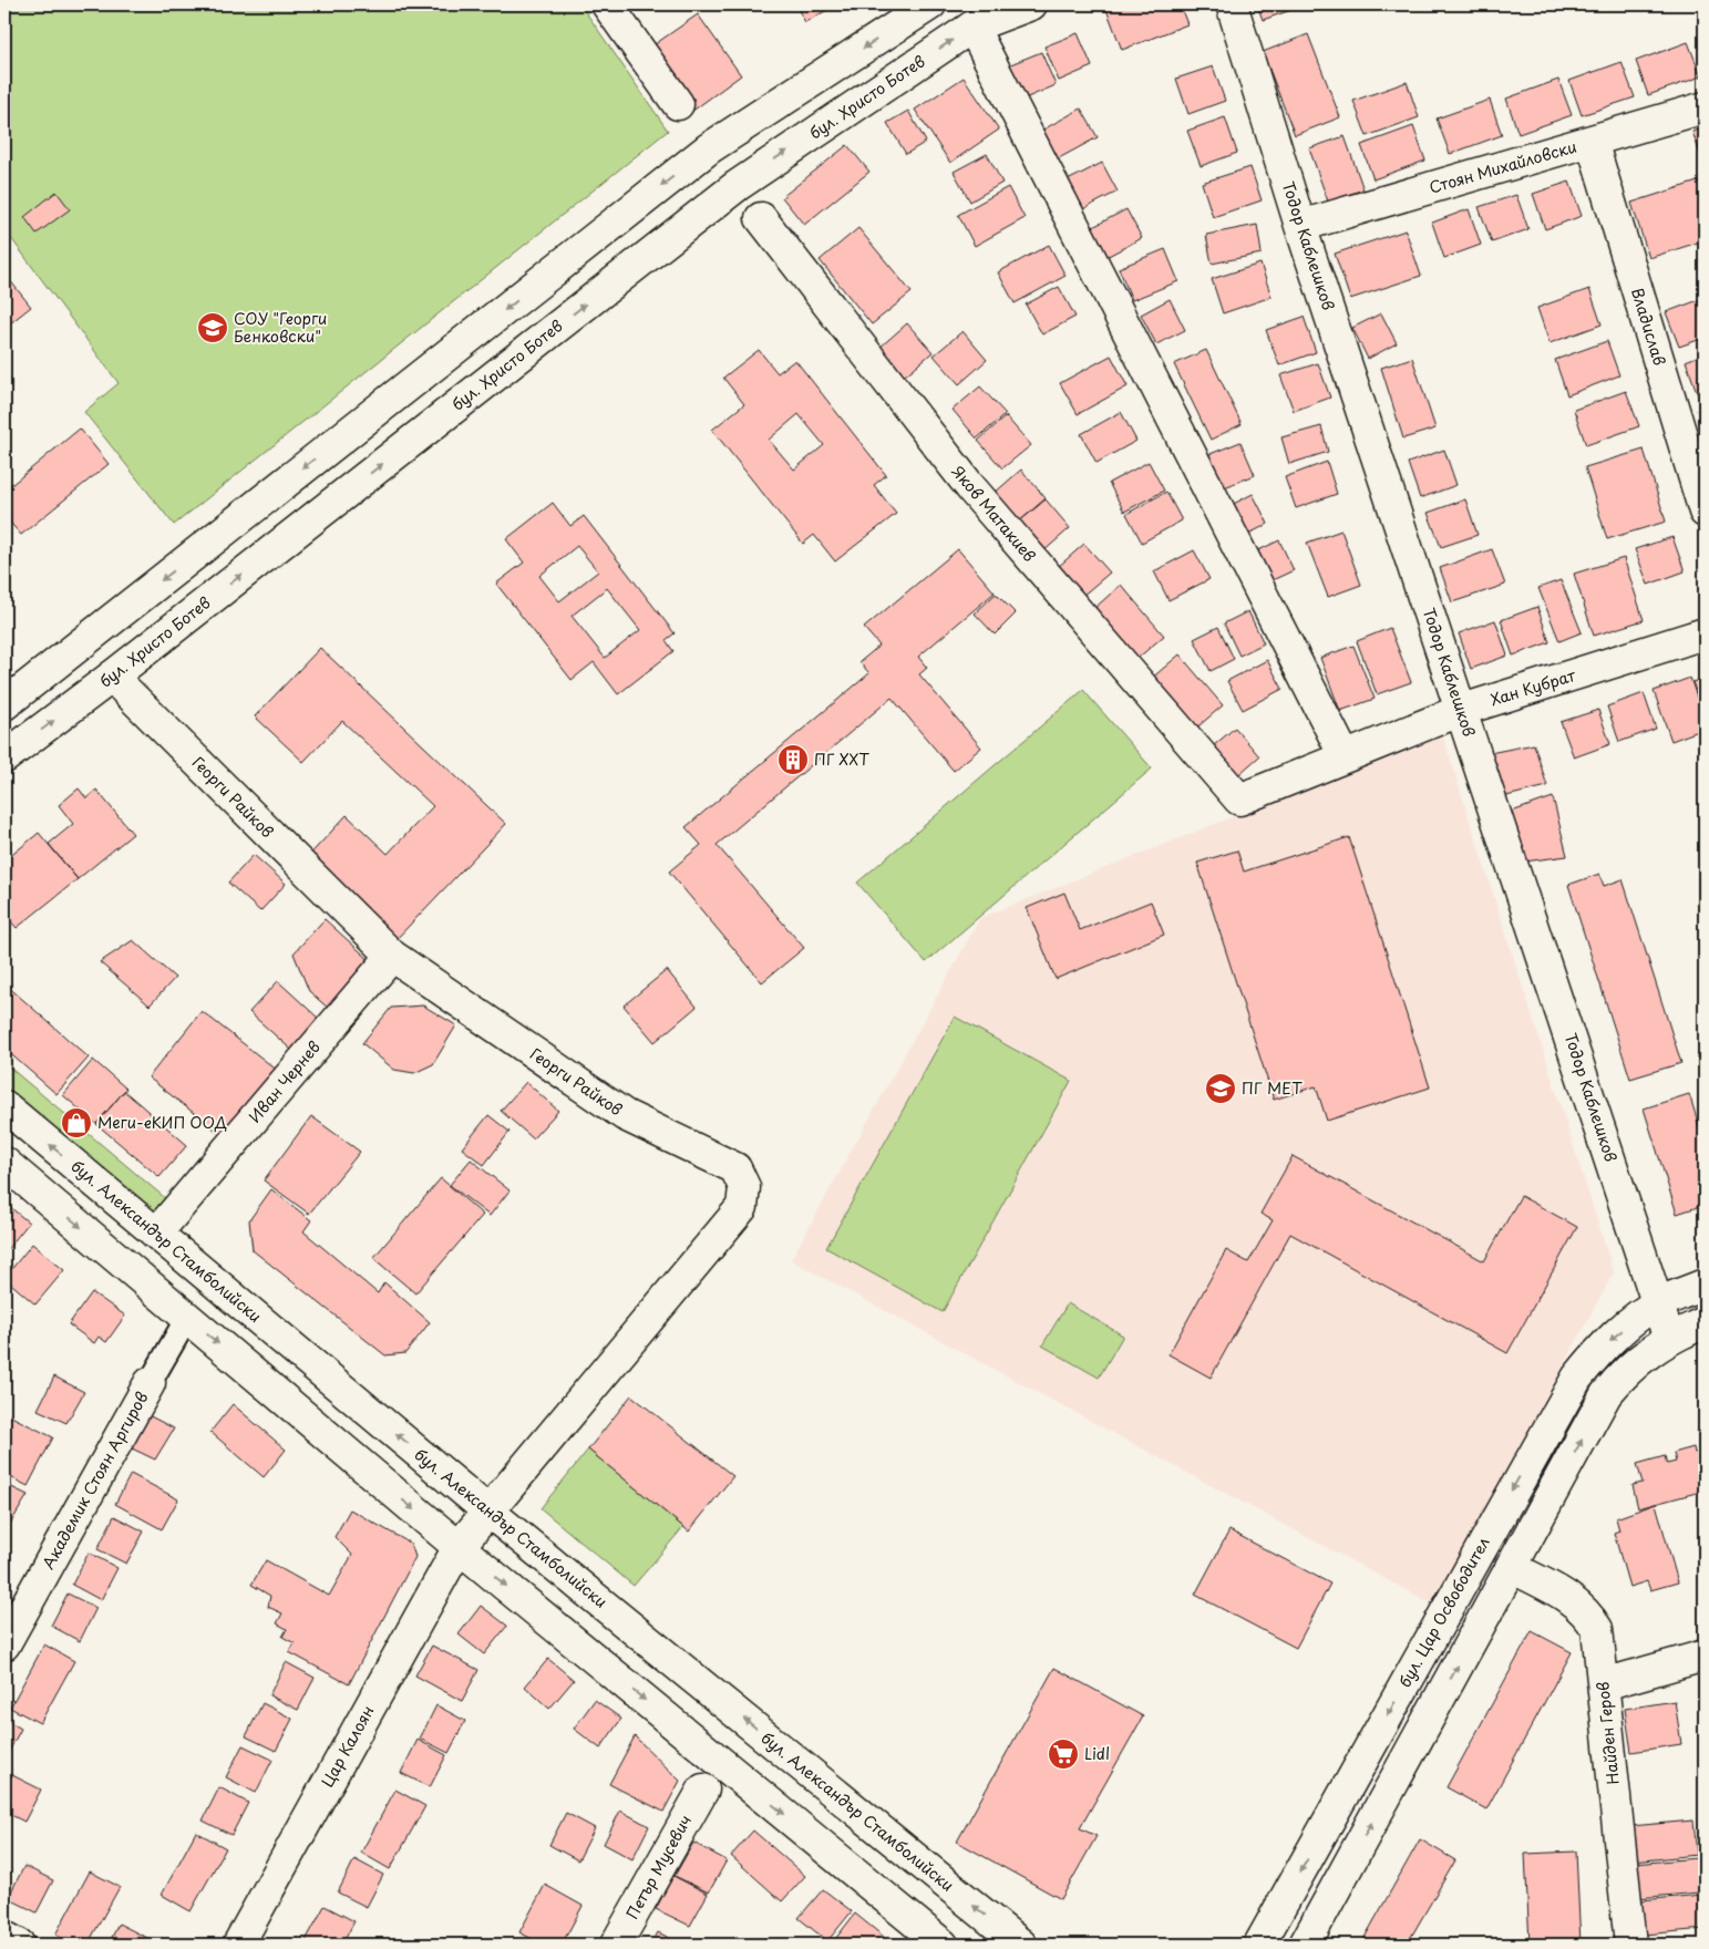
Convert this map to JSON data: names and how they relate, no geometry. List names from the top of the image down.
{
  "streets": {
    "street": [
      "бул. Христо Ботев",
      "Стоян Михайловски",
      "Тодор Каблешков",
      "Владислав",
      "Яков Матакиев",
      "Хан Кубрат",
      "Георги Райков",
      "Иван Чернев",
      "бул. Александър Стамболийски",
      "Академик Стоян Аргиров",
      "бул. Цар Освободител",
      "Найден Геров",
      "Цар Калоян",
      "Петър Мусевич"
    ]
  },
  "crossings": [
    ["бул. Христо Ботев", "Георги Райков"],
    ["Стоян Михайловски", "Тодор Каблешков"],
    ["Стоян Михайловски", "Владислав"],
    ["Тодор Каблешков", "Хан Кубрат"],
    ["Тодор Каблешков", "бул. Цар Освободител"],
    ["Яков Матакиев", "Хан Кубрат"],
    ["Георги Райков", "Иван Чернев"],
    ["Георги Райков", "бул. Александър Стамболийски"],
    ["Георги Райков", "Цар Калоян"],
    ["Иван Чернев", "бул. Александър Стамболийски"]
  ],
  "places": {
    "school or university": ["СОУ \"Георги Бенковски\"", "ПГ МЕТ"],
    "building": ["ПГ ХХТ"],
    "shop": ["Меги-еКИП ООД"],
    "supermarket": ["Lidl"]
  }
}
